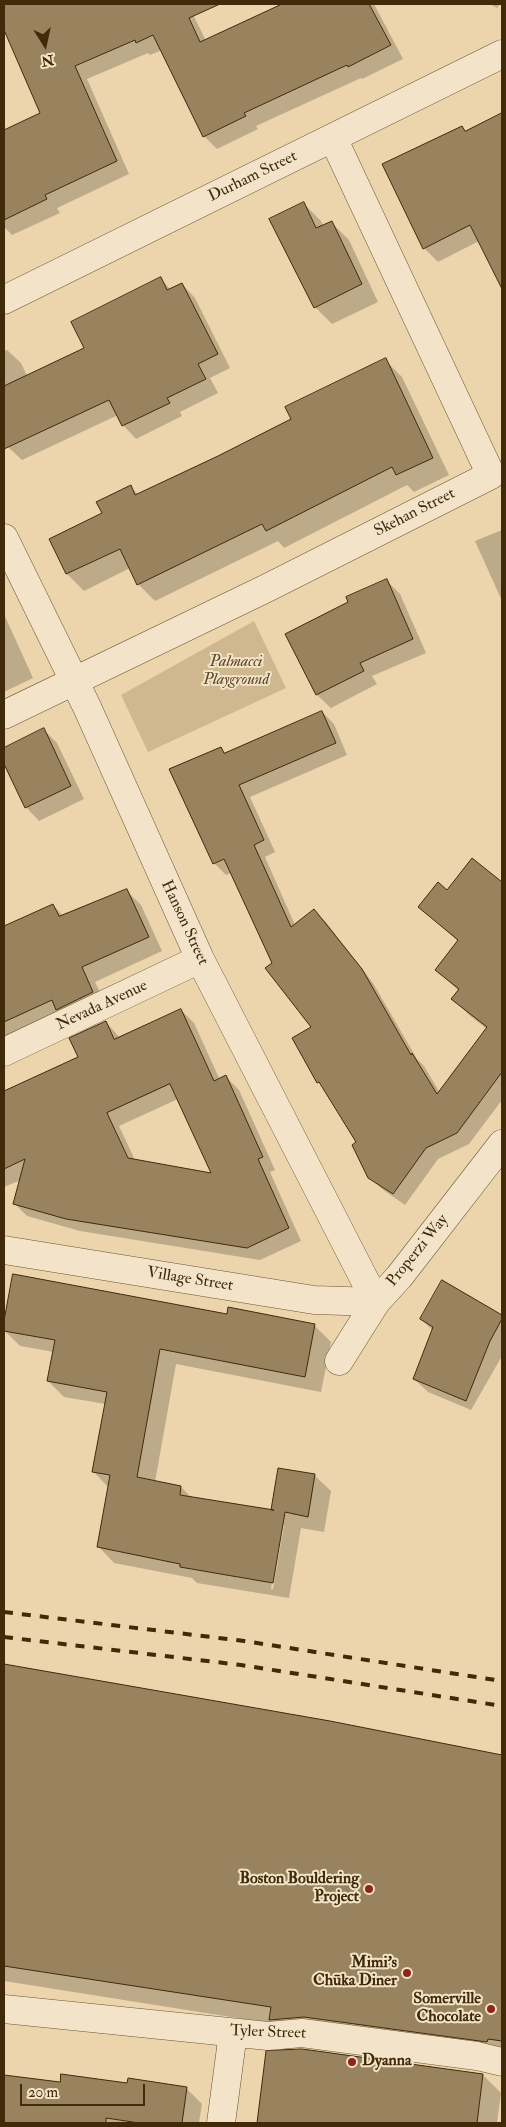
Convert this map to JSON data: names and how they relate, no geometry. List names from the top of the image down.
{
  "streets": {
    "street": [
      "Durham Street",
      "Skehan Street",
      "Hanson Street",
      "Nevada Avenue",
      "Properzi Way",
      "Village Street",
      "Tyler Street"
    ]
  },
  "crossings": [
    ["Durham Street", "Skehan Street"],
    ["Skehan Street", "Hanson Street"],
    ["Hanson Street", "Nevada Avenue"],
    ["Hanson Street", "Properzi Way"],
    ["Hanson Street", "Village Street"],
    ["Properzi Way", "Village Street"]
  ],
  "parks": ["Palmacci Playground"],
  "places": [
    "Boston Bouldering Project",
    "Mimi's Chūka Diner",
    "Somerville Chocolate",
    "Dyanna"
  ],
  "scale_bar": "20 m",
  "north": "bottom"
}
